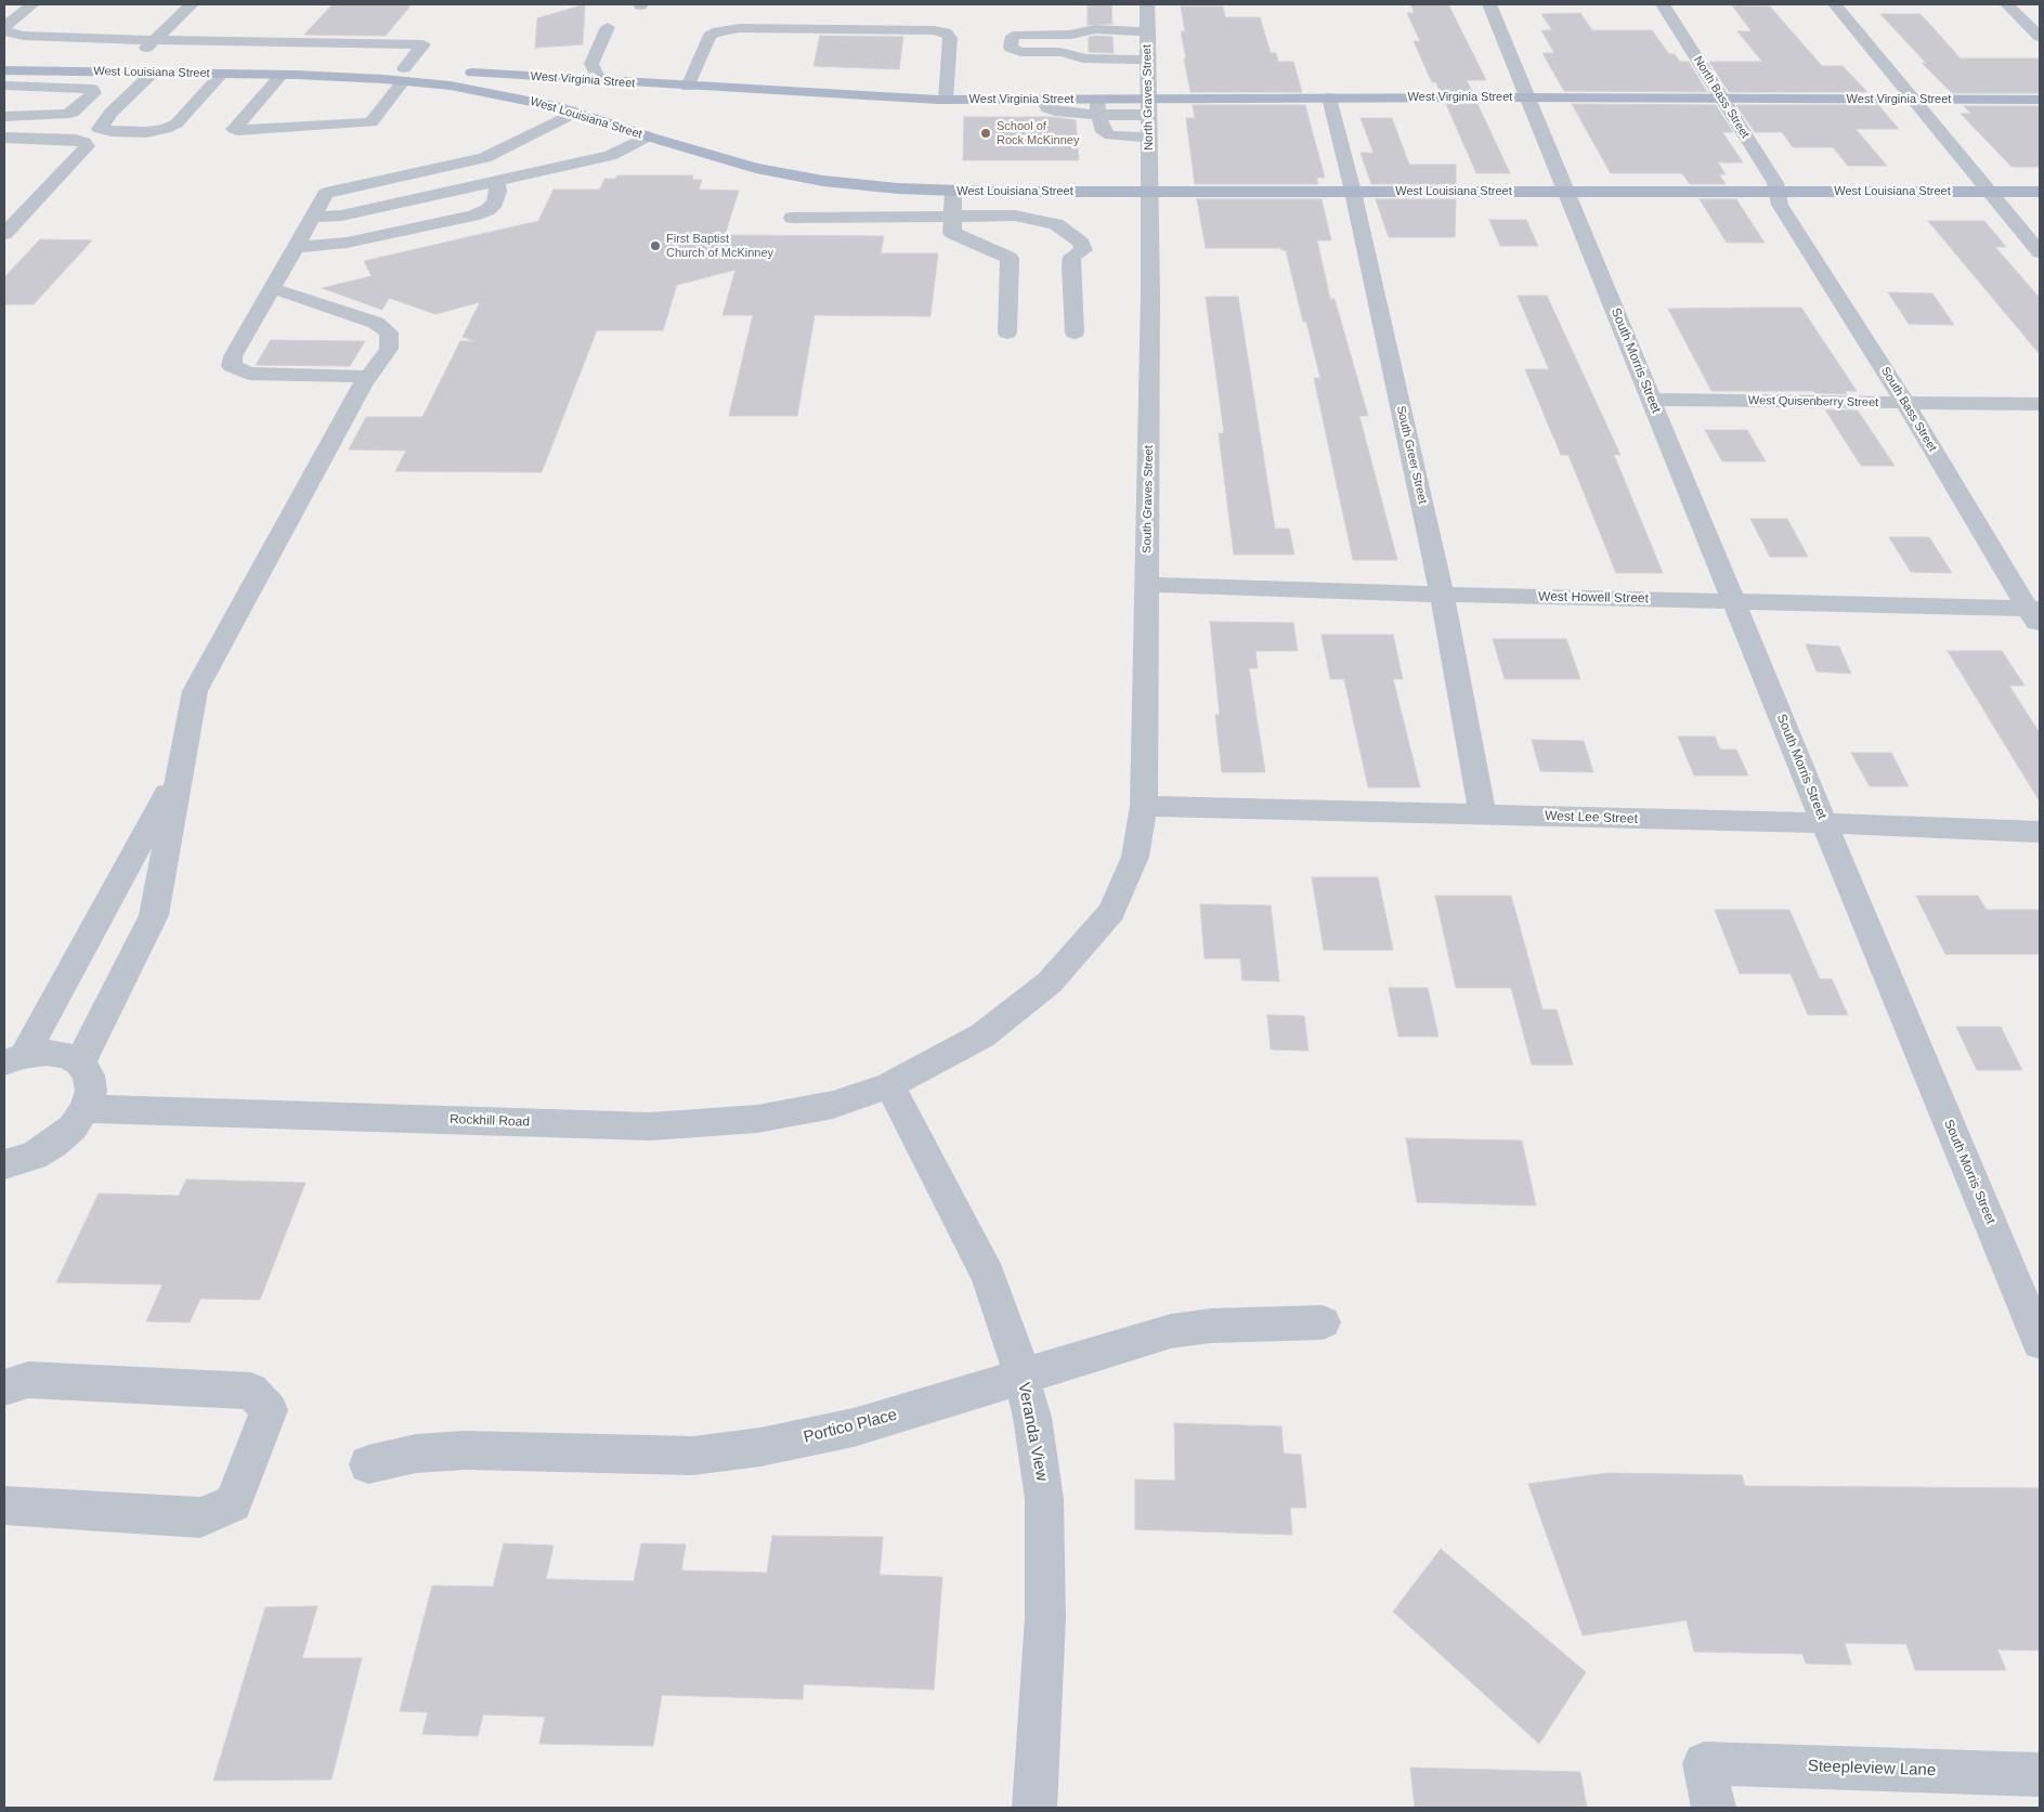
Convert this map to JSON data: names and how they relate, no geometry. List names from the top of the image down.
{
  "streets": {
    "main road": ["West Louisiana Street", "West Virginia Street"],
    "street": [
      "North Graves Street",
      "North Bass Street",
      "South Morris Street",
      "West Quisenberry Street",
      "South Bass Street",
      "South Greer Street",
      "South Graves Street",
      "West Howell Street",
      "West Lee Street",
      "Rockhill Road",
      "Portico Place",
      "Veranda View",
      "Steepleview Lane"
    ]
  },
  "crossings": [
    ["West Louisiana Street", "West Virginia Street"],
    ["West Louisiana Street", "North Graves Street"],
    ["West Louisiana Street", "North Bass Street"],
    ["West Louisiana Street", "South Morris Street"],
    ["West Louisiana Street", "South Bass Street"],
    ["West Louisiana Street", "South Greer Street"],
    ["West Louisiana Street", "South Graves Street"],
    ["West Virginia Street", "North Graves Street"],
    ["West Virginia Street", "North Bass Street"],
    ["West Virginia Street", "South Morris Street"],
    ["West Virginia Street", "South Greer Street"],
    ["North Graves Street", "South Graves Street"],
    ["North Bass Street", "South Bass Street"],
    ["South Morris Street", "West Quisenberry Street"],
    ["South Morris Street", "West Howell Street"],
    ["South Morris Street", "West Lee Street"],
    ["West Quisenberry Street", "South Bass Street"],
    ["South Bass Street", "West Howell Street"],
    ["South Greer Street", "West Howell Street"],
    ["South Greer Street", "West Lee Street"],
    ["South Graves Street", "West Howell Street"],
    ["South Graves Street", "West Lee Street"],
    ["South Graves Street", "Rockhill Road"],
    ["West Lee Street", "Rockhill Road"],
    ["Rockhill Road", "Veranda View"],
    ["Portico Place", "Veranda View"]
  ],
  "places": ["School of Rock McKinney", "First Baptist Church of McKinney"]
}
